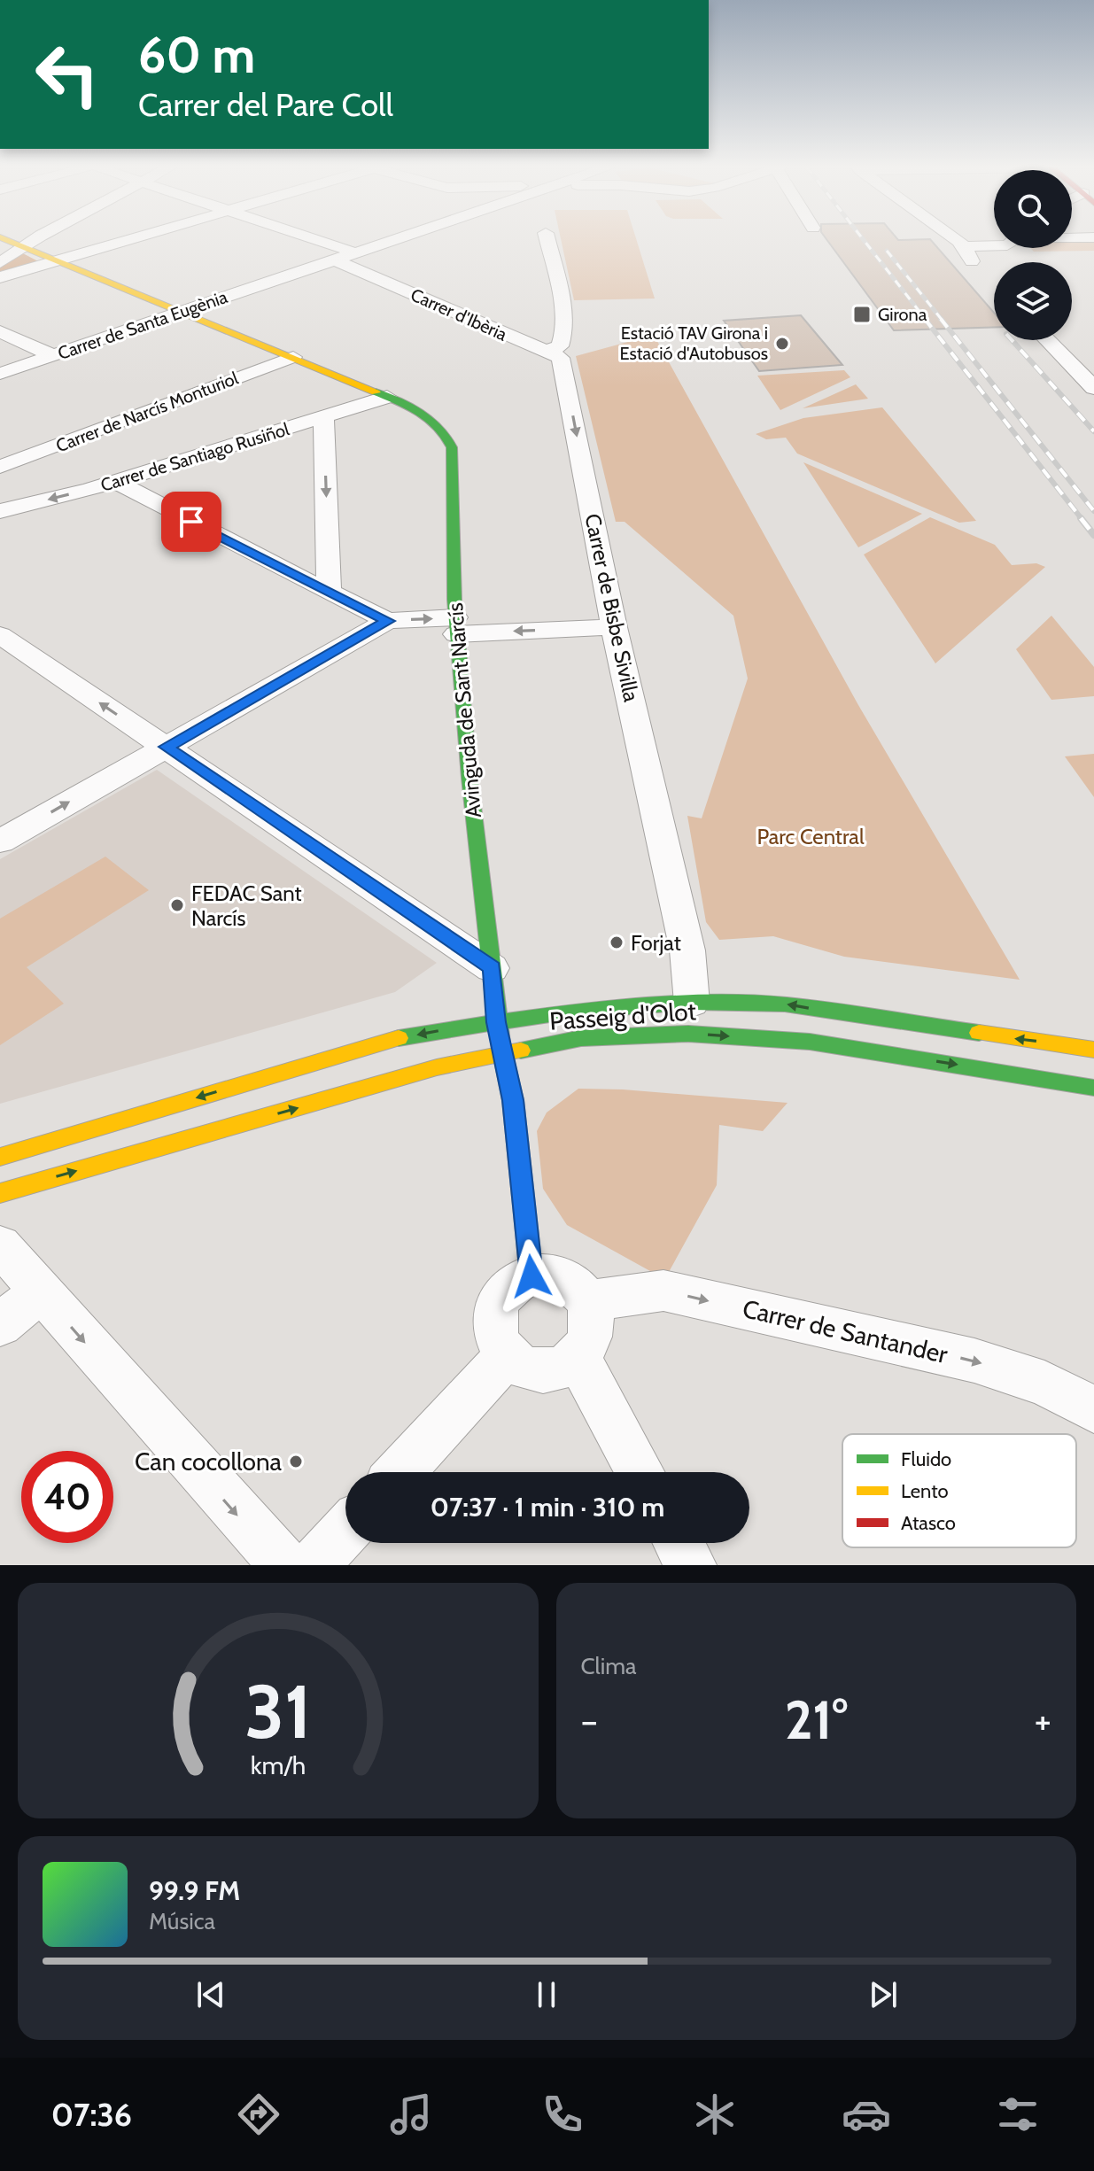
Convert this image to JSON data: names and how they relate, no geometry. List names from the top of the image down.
{
  "streets": {
    "street": [
      "Carrer d'Ibèria",
      "Carrer de Santa Eugènia",
      "Carrer de Narcís Monturiol",
      "Carrer de Santiago Rusiñol",
      "Carrer de Bisbe Sivilla",
      "Avinguda de Sant Narcís",
      "Passeig d'Olot",
      "Carrer de Santander"
    ]
  },
  "crossings": [
    ["Carrer d'Ibèria", "Carrer de Santa Eugènia"],
    ["Carrer d'Ibèria", "Carrer de Bisbe Sivilla"],
    ["Carrer de Santa Eugènia", "Avinguda de Sant Narcís"],
    ["Carrer de Narcís Monturiol", "Avinguda de Sant Narcís"],
    ["Carrer de Santiago Rusiñol", "Avinguda de Sant Narcís"],
    ["Carrer de Bisbe Sivilla", "Passeig d'Olot"],
    ["Avinguda de Sant Narcís", "Passeig d'Olot"],
    ["Avinguda de Sant Narcís", "Carrer de Santander"]
  ],
  "one_way": ["Carrer de Santander"],
  "parks": ["Parc Central"],
  "places": {
    "transit": ["Girona"],
    "other": [
      "Estació TAV Girona i Estació d'Autobusos",
      "FEDAC Sant Narcís",
      "Forjat",
      "Can cocollona"
    ]
  },
  "legend": ["Fluido", "Lento", "Atasco"],
  "page": {
    "turn": ["60 m", "Carrer del Pare Coll"],
    "limit": "40",
    "trip": "07:37 · 1 min · 310 m",
    "tile": "Clima",
    "heat": ["−", "21°", "+"],
    "song": ["99.9 FM", "Música"],
    "tabs": "07:36",
    "gauge": ["31", "km/h"]
  }
}
